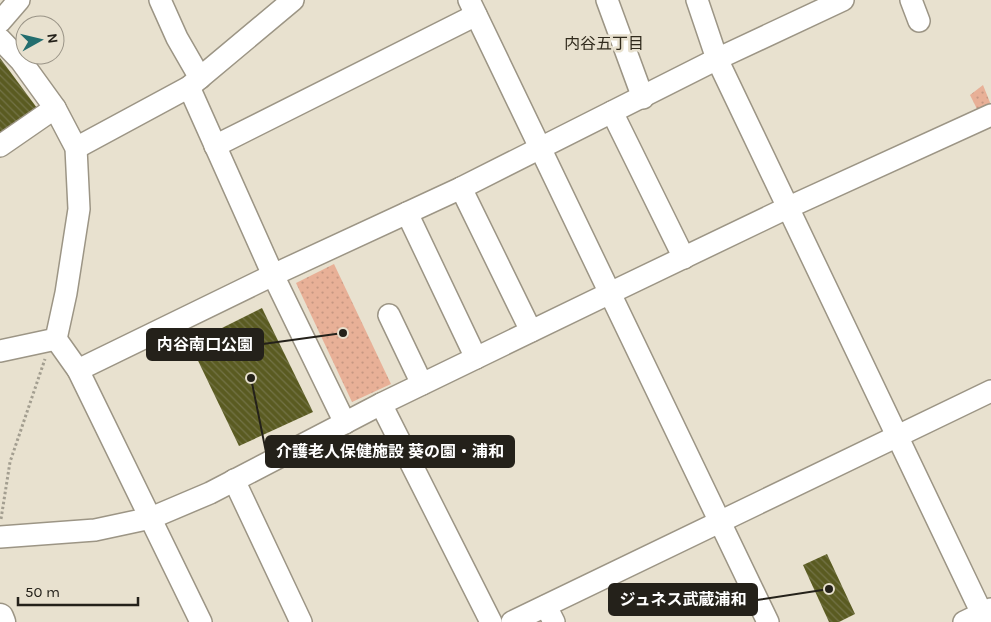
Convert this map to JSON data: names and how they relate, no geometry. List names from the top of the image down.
{
  "districts": ["内谷五丁目"],
  "places": ["内谷南口公園", "介護老人保健施設 葵の園・浦和", "ジュネス武蔵浦和"],
  "scale_bar": "50 m",
  "north": "right"
}
